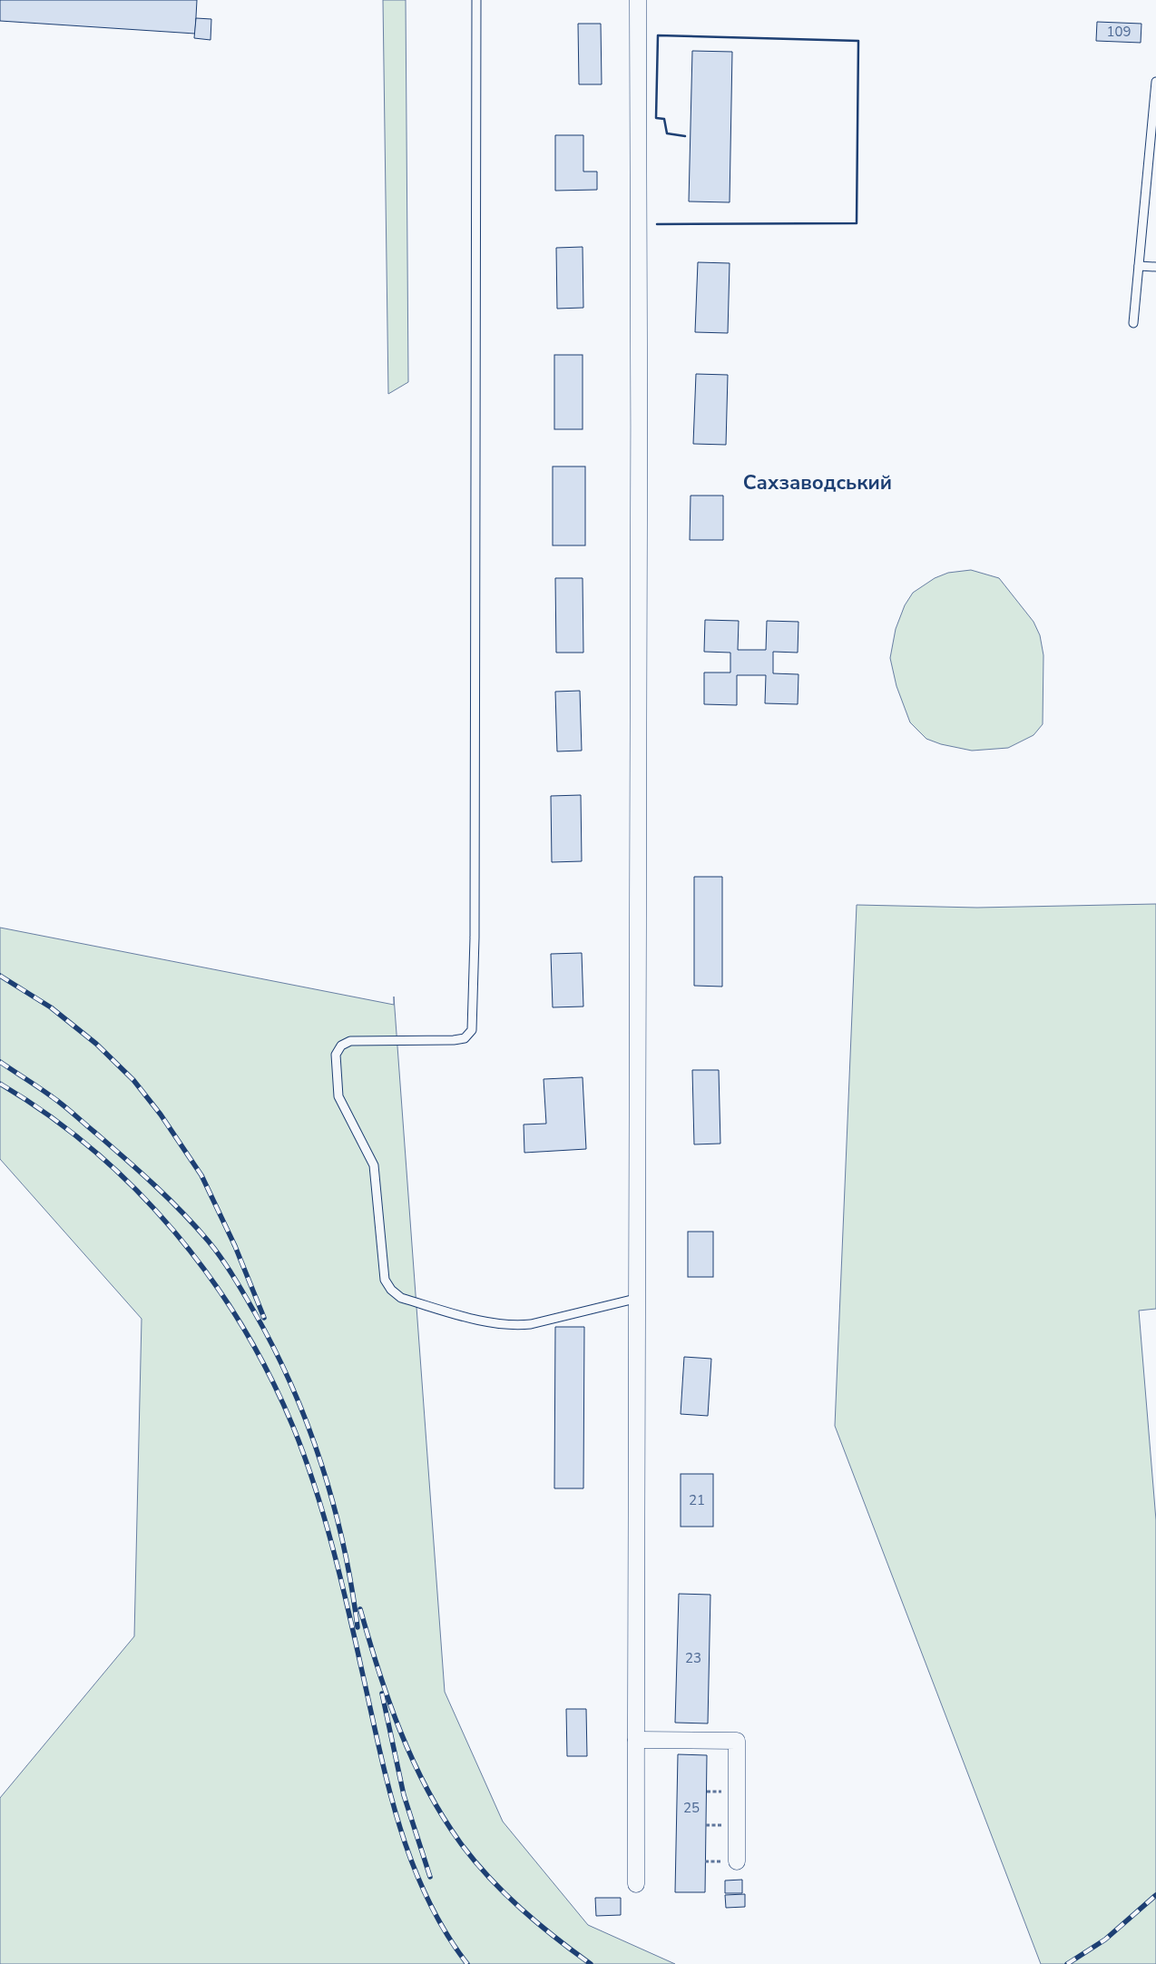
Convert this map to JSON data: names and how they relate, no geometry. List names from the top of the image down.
{
  "districts": ["Сахзаводський"],
  "house_numbers": [
    "109",
    "21",
    "23",
    "25"
  ]
}
